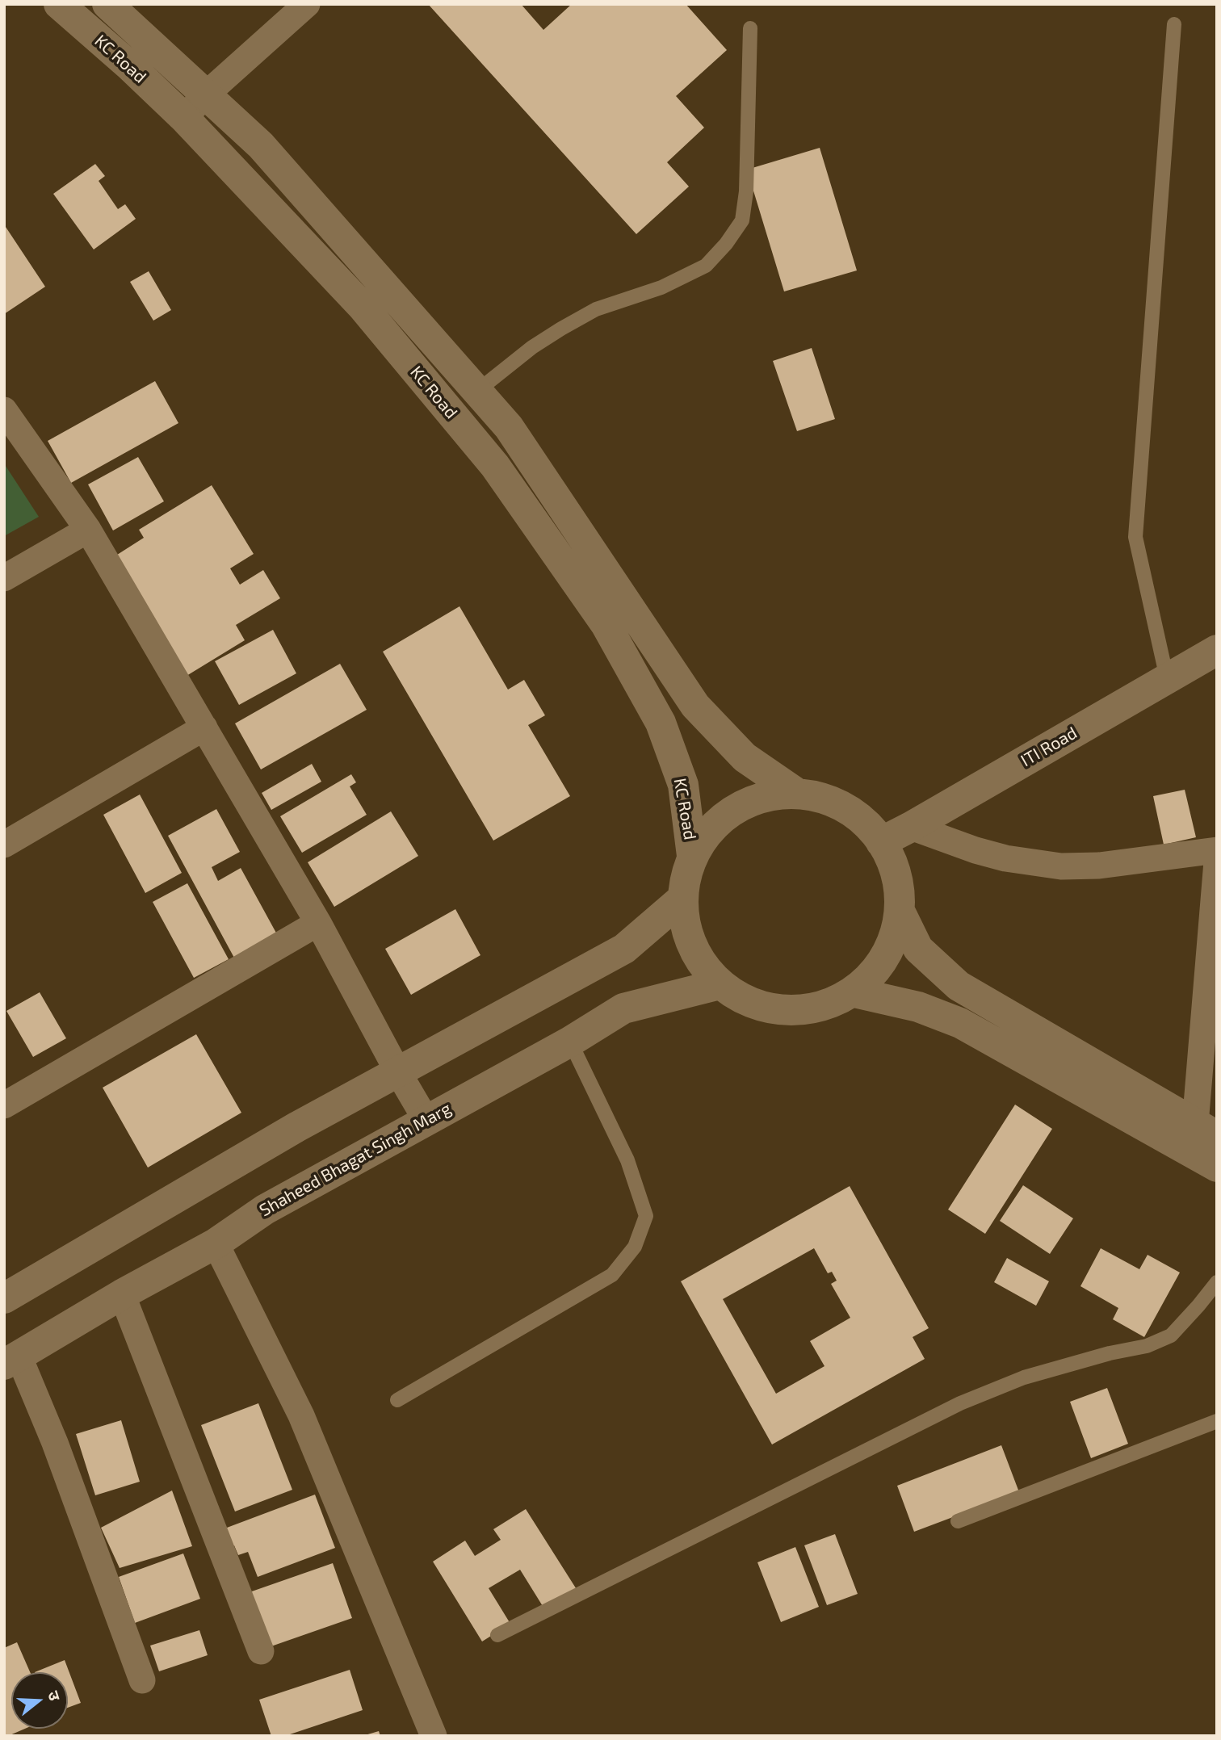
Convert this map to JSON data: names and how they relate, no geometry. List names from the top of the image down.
{
  "streets": {
    "street": ["KC Road", "ITI Road", "Shaheed Bhagat Singh Marg"]
  },
  "north": "right"
}
